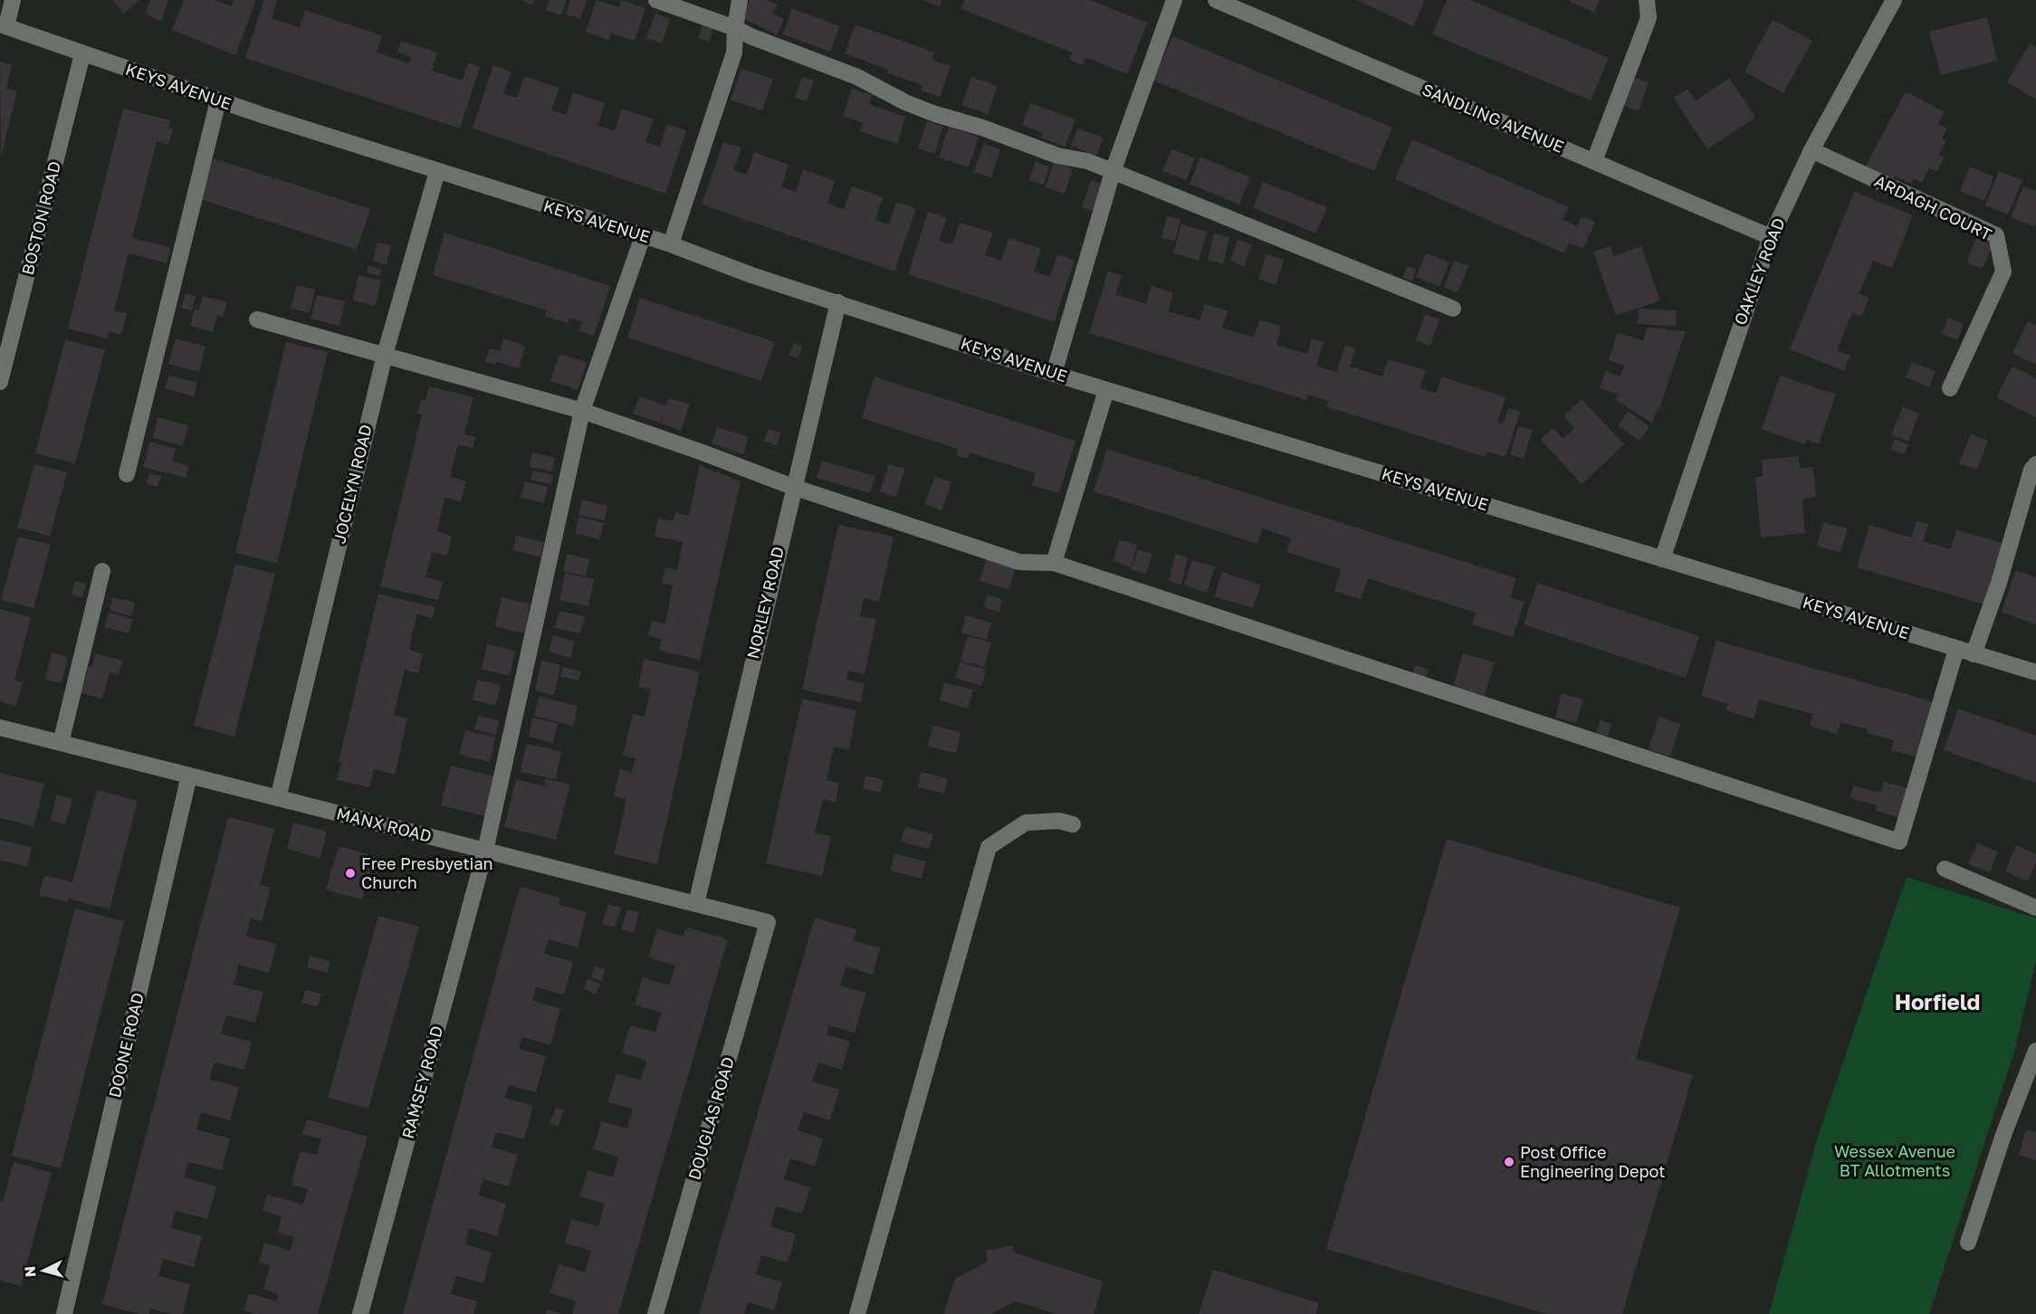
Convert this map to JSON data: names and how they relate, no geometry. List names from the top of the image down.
{
  "streets": {
    "street": [
      "KEYS AVENUE",
      "SANDLING AVENUE",
      "ARDAGH COURT",
      "BOSTON ROAD",
      "OAKLEY ROAD",
      "JOCELYN ROAD",
      "NORLEY ROAD",
      "MANX ROAD",
      "DOONE ROAD",
      "RAMSEY ROAD",
      "DOUGLAS ROAD"
    ]
  },
  "crossings": [
    ["KEYS AVENUE", "BOSTON ROAD"],
    ["KEYS AVENUE", "OAKLEY ROAD"],
    ["KEYS AVENUE", "JOCELYN ROAD"],
    ["KEYS AVENUE", "NORLEY ROAD"],
    ["KEYS AVENUE", "RAMSEY ROAD"],
    ["SANDLING AVENUE", "OAKLEY ROAD"],
    ["ARDAGH COURT", "OAKLEY ROAD"],
    ["JOCELYN ROAD", "MANX ROAD"],
    ["NORLEY ROAD", "MANX ROAD"],
    ["MANX ROAD", "DOONE ROAD"],
    ["MANX ROAD", "RAMSEY ROAD"],
    ["MANX ROAD", "DOUGLAS ROAD"]
  ],
  "districts": ["Horfield"],
  "parks": ["Wessex Avenue BT Allotments"],
  "places": ["Free Presbyetian Church", "Post Office Engineering Depot"],
  "north": "left"
}
